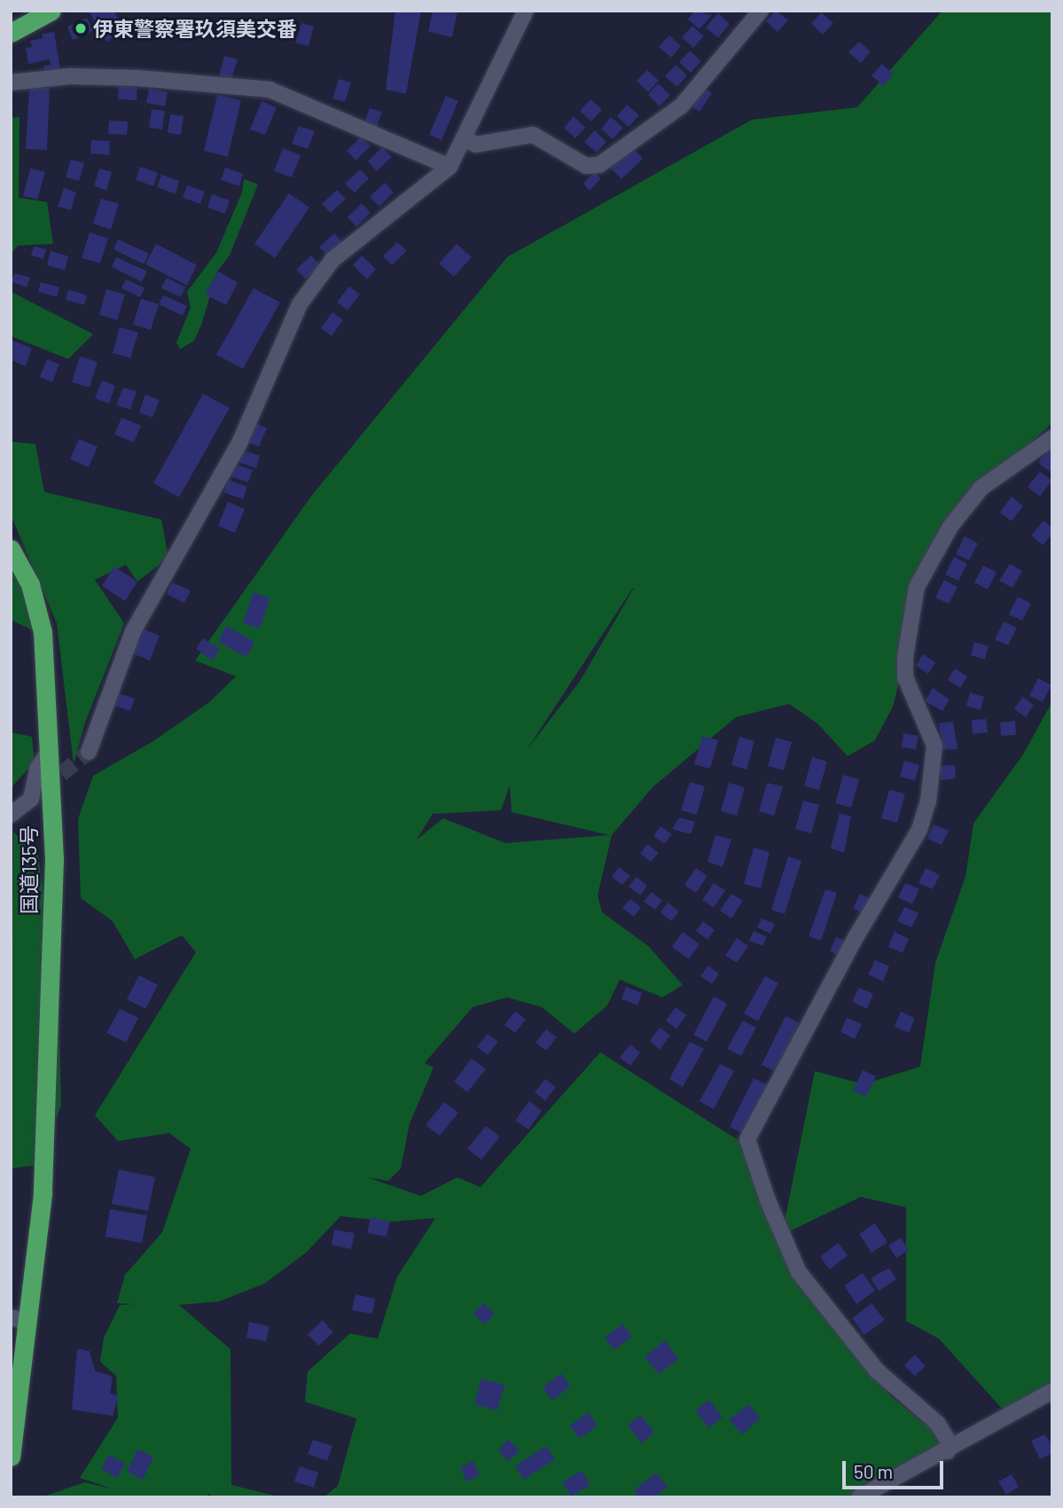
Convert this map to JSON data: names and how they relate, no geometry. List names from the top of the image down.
{
  "streets": {
    "highway": ["国道135号"]
  },
  "places": ["伊東警察署玖須美交番"],
  "scale_bar": "50 m"
}
